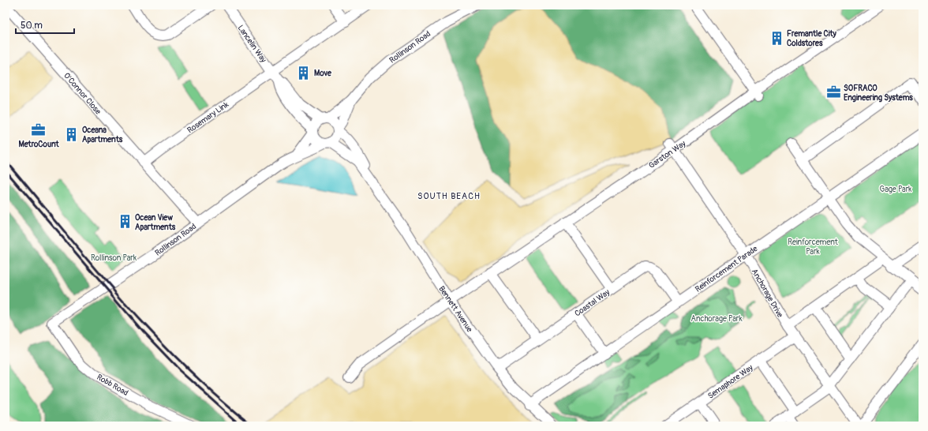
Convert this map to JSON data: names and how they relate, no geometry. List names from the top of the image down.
{
  "streets": {
    "street": [
      "Lancelin Way",
      "Rollinson Road",
      "O'Connor Close",
      "Rosemary Link",
      "Garston Way",
      "Reinforcement Parade",
      "Anchorage Drive",
      "Coastal Way",
      "Bennett Avenue",
      "Semaphore Way",
      "Robb Road"
    ]
  },
  "crossings": [
    ["Lancelin Way", "Rollinson Road"],
    ["Lancelin Way", "Rosemary Link"],
    ["Lancelin Way", "Bennett Avenue"],
    ["Rollinson Road", "O'Connor Close"],
    ["Rollinson Road", "Bennett Avenue"],
    ["Rollinson Road", "Robb Road"],
    ["O'Connor Close", "Rosemary Link"],
    ["Garston Way", "Anchorage Drive"],
    ["Garston Way", "Bennett Avenue"],
    ["Reinforcement Parade", "Anchorage Drive"],
    ["Reinforcement Parade", "Coastal Way"],
    ["Reinforcement Parade", "Bennett Avenue"],
    ["Anchorage Drive", "Semaphore Way"],
    ["Coastal Way", "Bennett Avenue"]
  ],
  "districts": ["SOUTH BEACH"],
  "parks": [
    "Gage Park",
    "Reinforcement Park",
    "Rollinson Park",
    "Anchorage Park"
  ],
  "places": {
    "building": [
      "Fremantle City Coldstores",
      "Move",
      "Oceana Apartments",
      "Ocean View Apartments"
    ],
    "office": ["SOFRACO Engineering Systems", "MetroCount"]
  },
  "scale_bar": "50 m"
}
